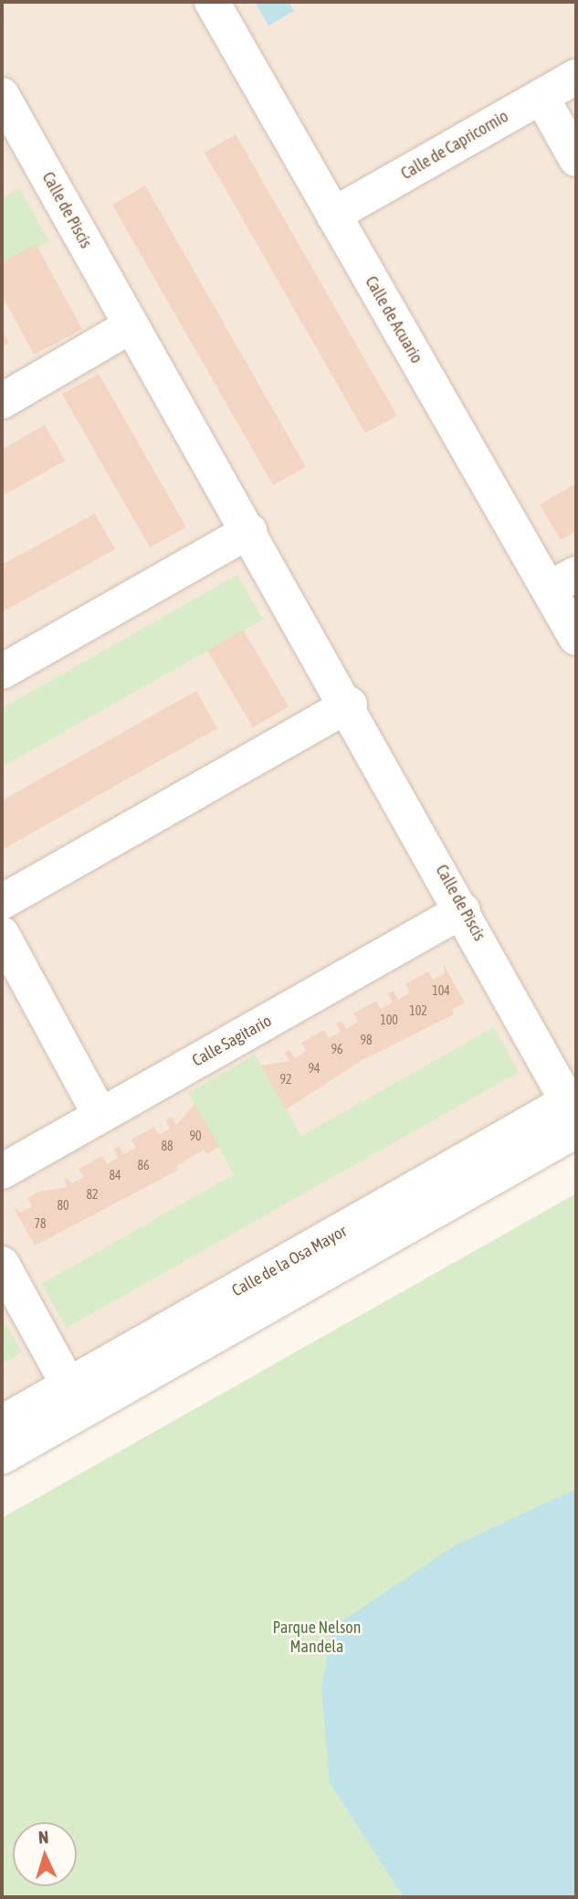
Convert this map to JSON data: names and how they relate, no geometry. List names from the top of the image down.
{
  "streets": {
    "street": [
      "Calle de Capricornio",
      "Calle de Piscis",
      "Calle de Acuario",
      "Calle Sagitario",
      "Calle de la Osa Mayor"
    ]
  },
  "crossings": [
    ["Calle de Capricornio", "Calle de Acuario"],
    ["Calle de Piscis", "Calle Sagitario"],
    ["Calle de Piscis", "Calle de la Osa Mayor"]
  ],
  "parks": ["Parque Nelson Mandela"],
  "house_numbers": [
    "104",
    "102",
    "100",
    "98",
    "96",
    "94",
    "92",
    "90",
    "88",
    "86",
    "84",
    "82",
    "80",
    "78"
  ],
  "north": "top"
}
